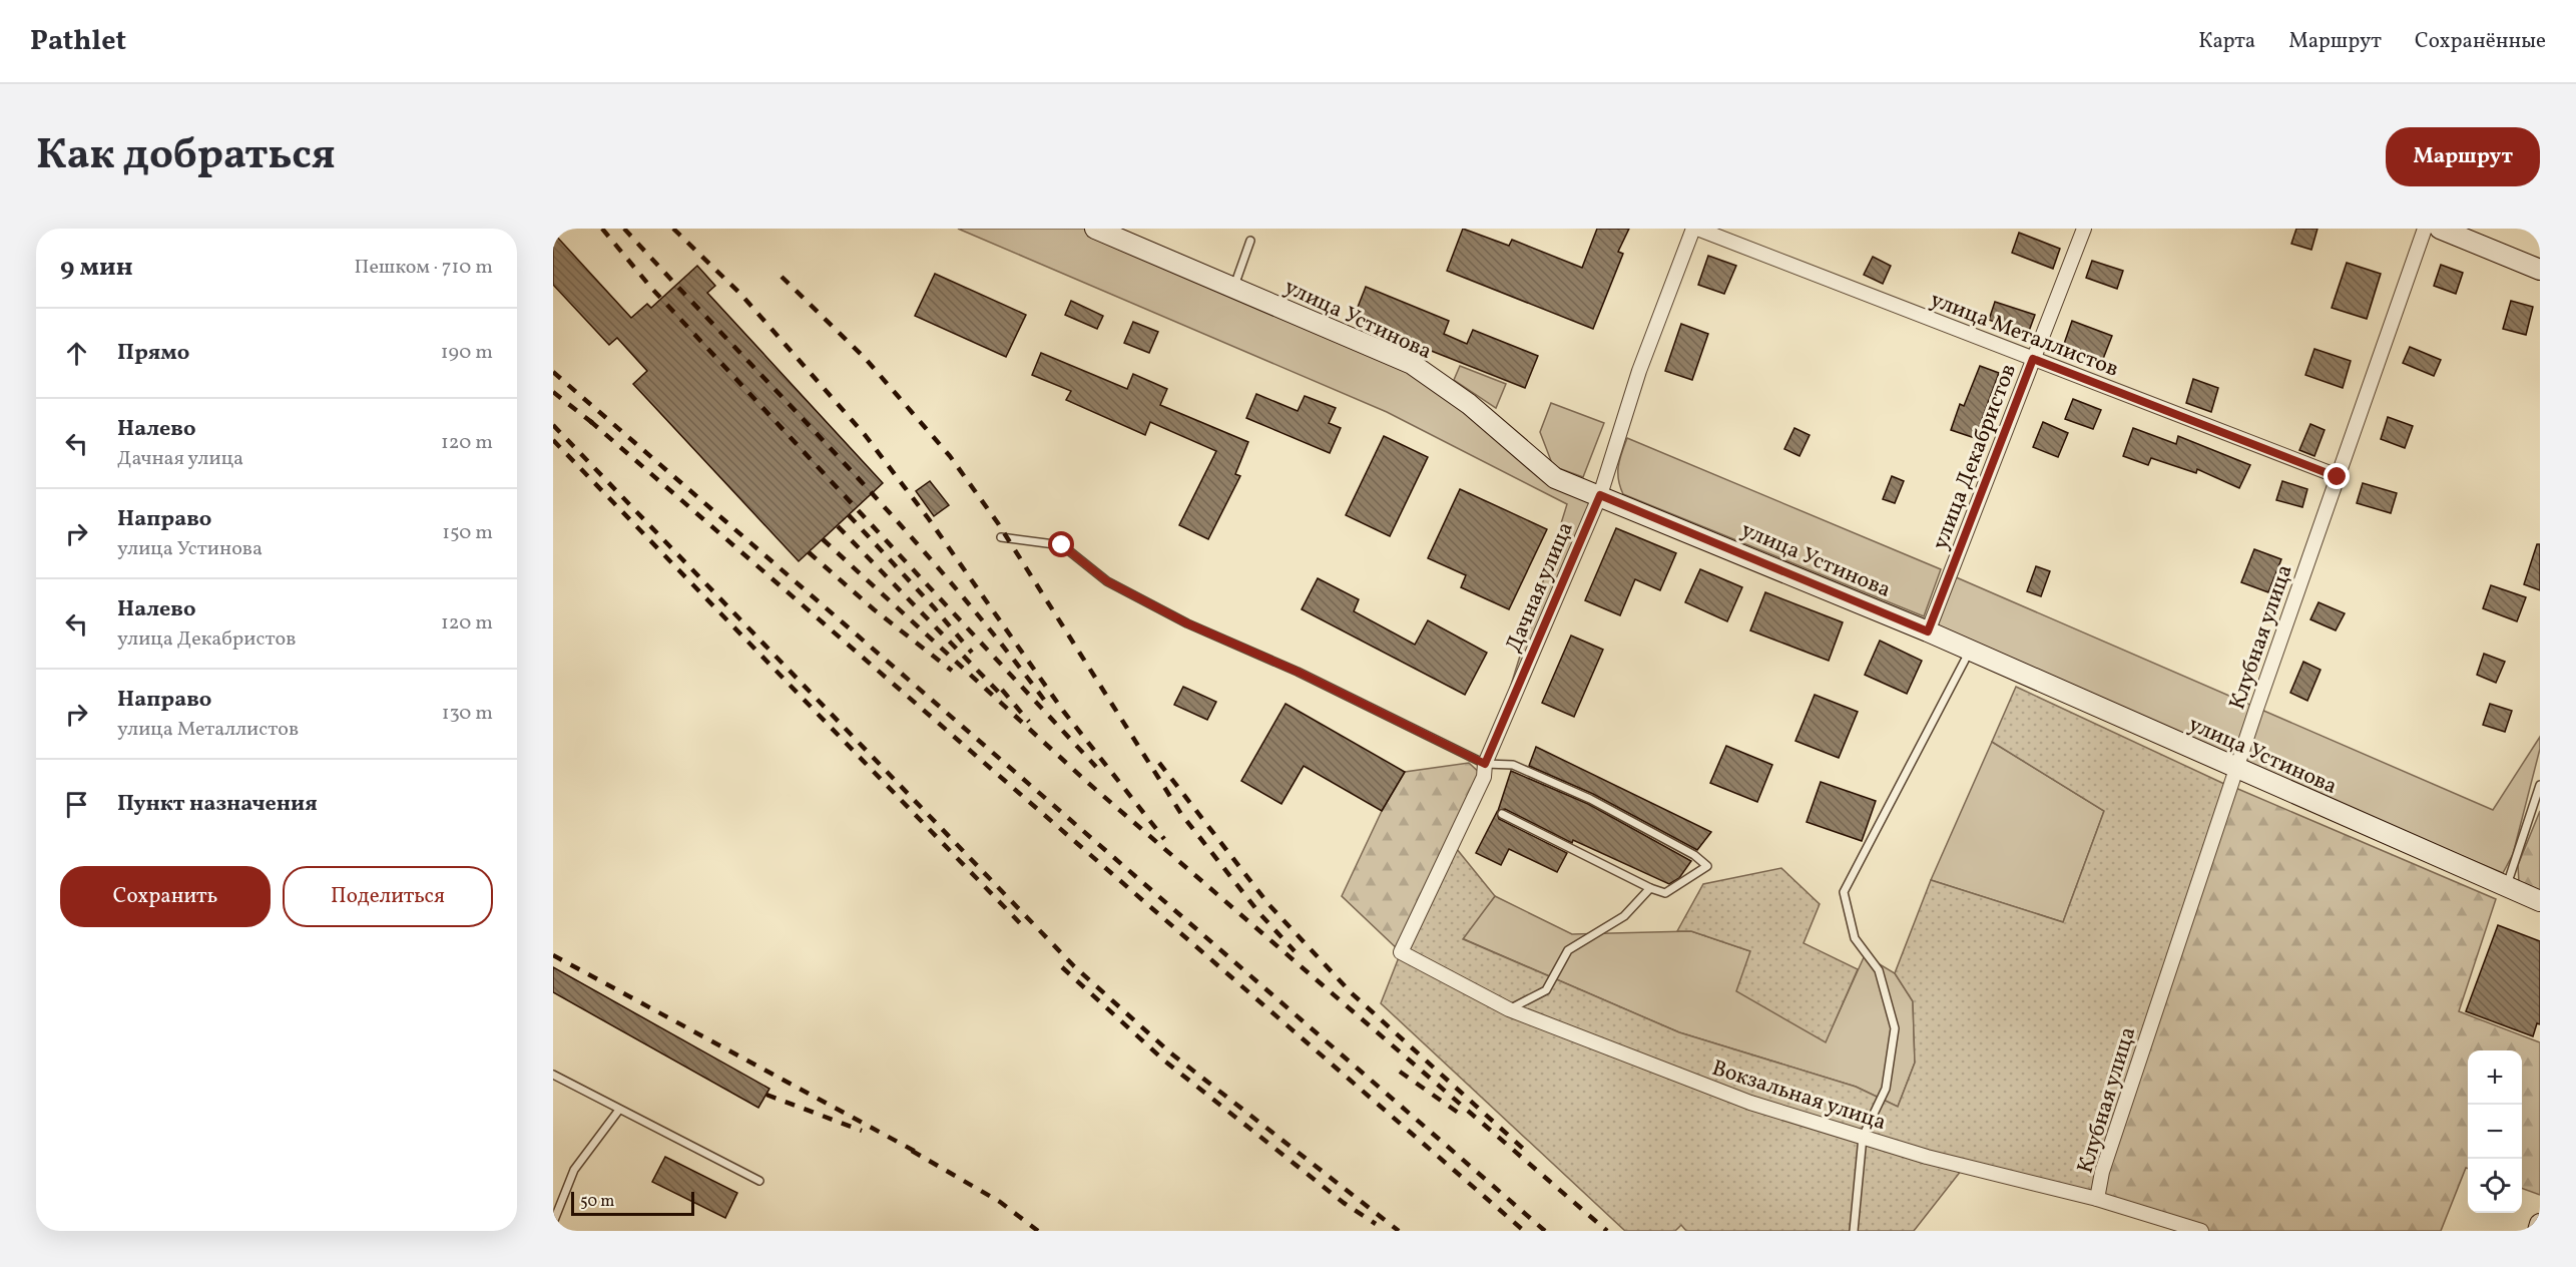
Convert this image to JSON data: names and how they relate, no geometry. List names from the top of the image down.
{
  "streets": {
    "street": [
      "улица Устинова",
      "улица Металлистов",
      "улица Декабристов",
      "Дачная улица",
      "Клубная улица",
      "Вокзальная улица"
    ]
  },
  "crossings": [
    ["улица Устинова", "улица Декабристов"],
    ["улица Устинова", "Дачная улица"],
    ["улица Устинова", "Клубная улица"],
    ["улица Металлистов", "улица Декабристов"],
    ["улица Металлистов", "Дачная улица"],
    ["улица Металлистов", "Клубная улица"],
    ["Дачная улица", "Вокзальная улица"],
    ["Клубная улица", "Вокзальная улица"]
  ],
  "scale_bar": "50 m",
  "page": {
    "header": "Pathlet",
    "nav": ["Карта", "Маршрут", "Сохранённые"],
    "title": "Как добраться",
    "buttons": [
      "Маршрут",
      ["Сохранить", "Поделиться"]
    ],
    "heading": ["9 мин", "Пешком · 710 m"],
    "list": [
      ["Прямо", "190 m"],
      ["Налево", "Дачная улица", "120 m"],
      ["Направо", "улица Устинова", "150 m"],
      ["Налево", "улица Декабристов", "120 m"],
      ["Направо", "улица Металлистов", "130 m"],
      "Пункт назначения"
    ],
    "map_buttons": ["+", "−"],
    "scale": "50 m"
  }
}
